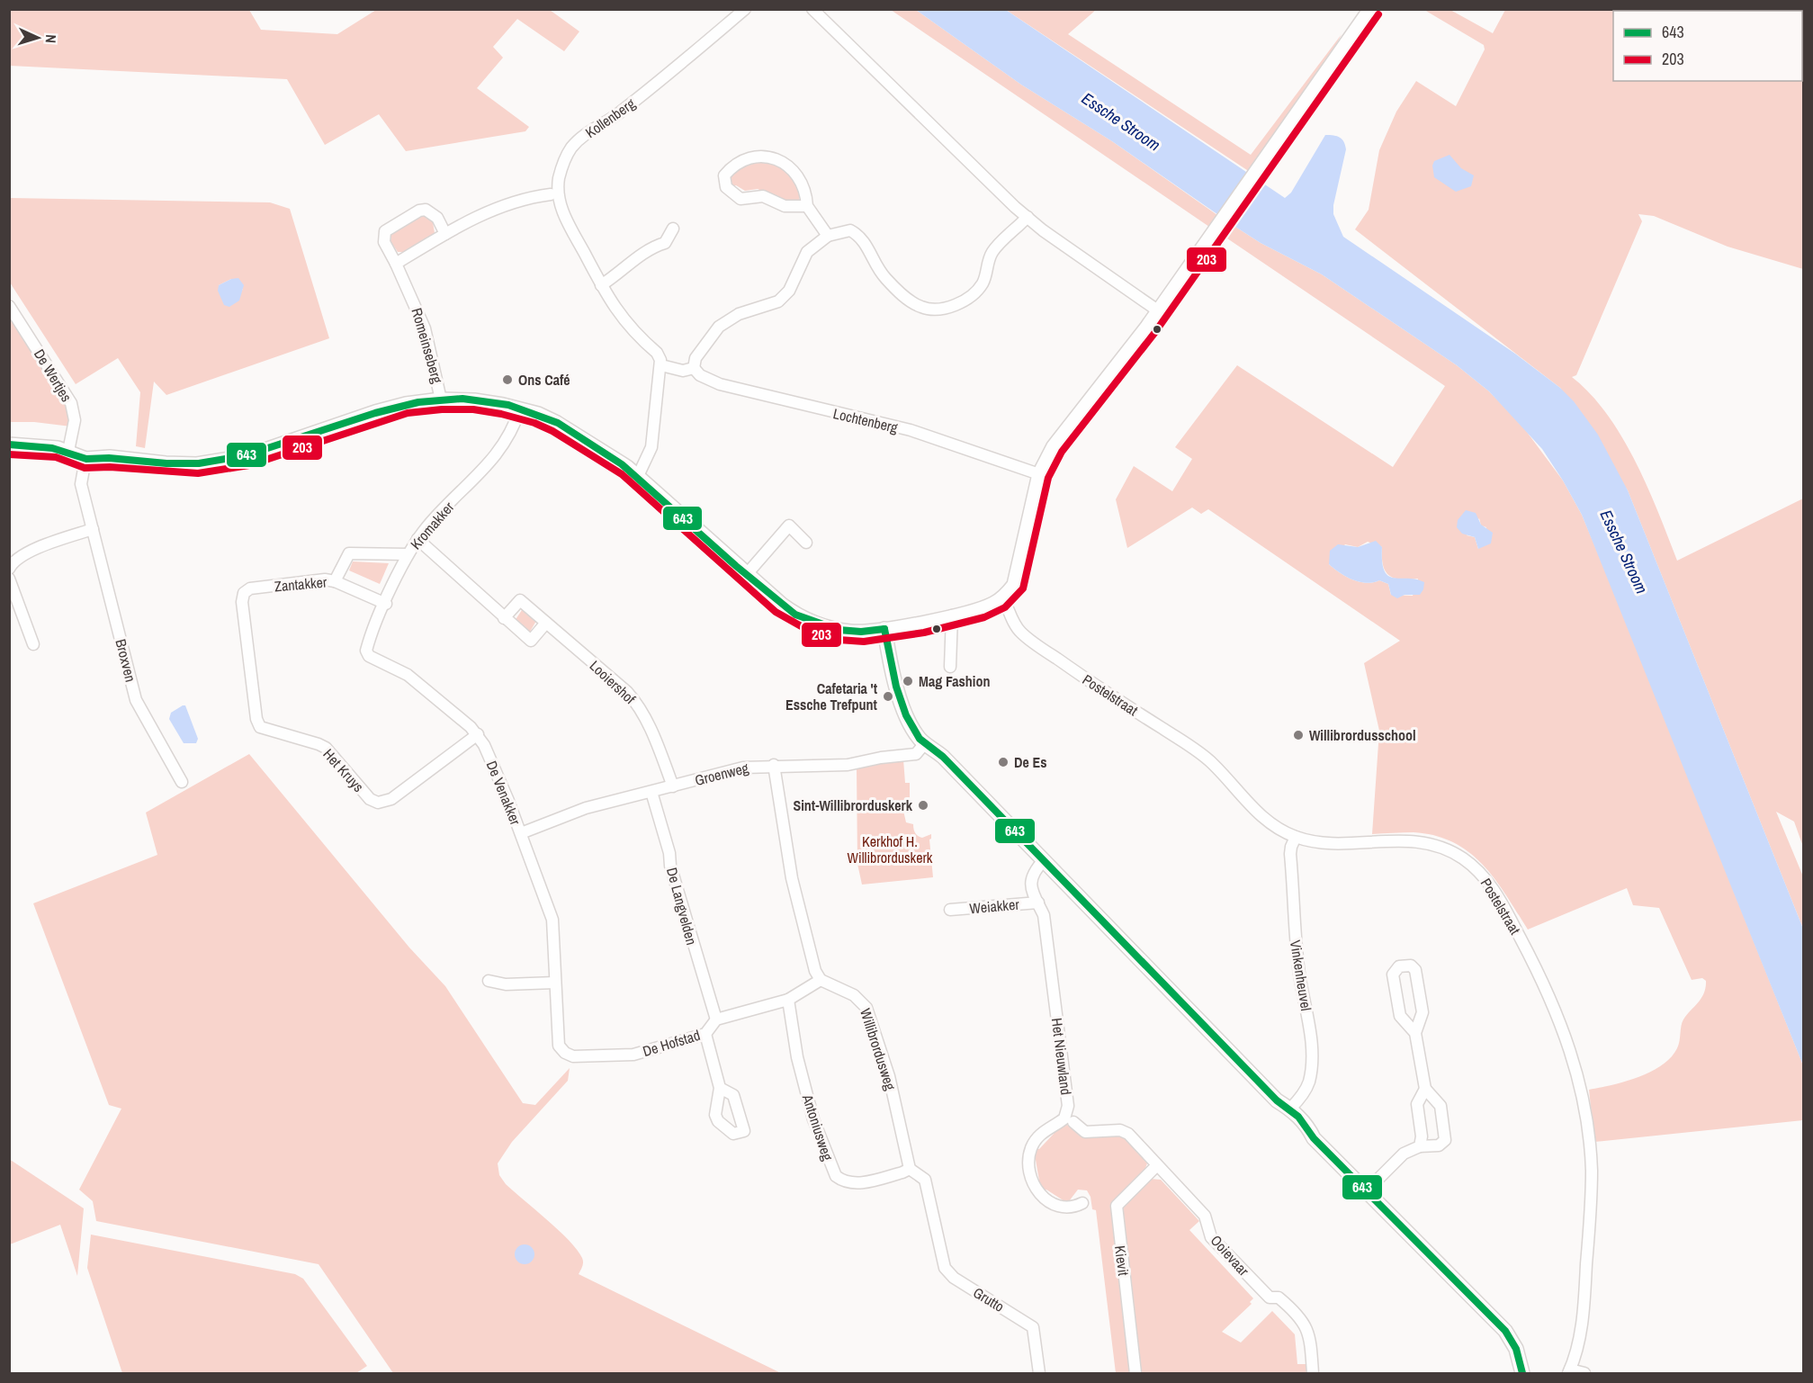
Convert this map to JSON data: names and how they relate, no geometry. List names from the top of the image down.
{
  "streets": {
    "street": [
      "Kollenberg",
      "Romeinseberg",
      "De Wertjes",
      "Lochtenberg",
      "Kromakker",
      "Zantakker",
      "Broxven",
      "Looiershof",
      "Postelstraat",
      "Het Kruys",
      "Groenweg",
      "De Venakker",
      "De Langvelden",
      "Weiakker",
      "Vinkenheuvel",
      "De Hofstad",
      "Willibrordusweg",
      "Het Nieuwland",
      "Antoniusweg",
      "Ooievaar",
      "Kievit",
      "Grutto"
    ]
  },
  "crossings": [
    ["Kromakker", "Zantakker"],
    ["Kromakker", "De Venakker"],
    ["Zantakker", "Het Kruys"],
    ["Looiershof", "Groenweg"],
    ["Postelstraat", "Vinkenheuvel"],
    ["Het Kruys", "De Venakker"],
    ["Groenweg", "De Venakker"],
    ["Groenweg", "De Langvelden"],
    ["De Venakker", "De Hofstad"],
    ["De Langvelden", "De Hofstad"],
    ["Weiakker", "Het Nieuwland"],
    ["De Hofstad", "Willibrordusweg"],
    ["De Hofstad", "Antoniusweg"],
    ["Willibrordusweg", "Antoniusweg"],
    ["Willibrordusweg", "Grutto"],
    ["Ooievaar", "Kievit"]
  ],
  "water": ["Essche Stroom"],
  "parks": ["Kerkhof H. Willibrorduskerk"],
  "places": [
    "Ons Café",
    "Mag Fashion",
    "Cafetaria 't Essche Trefpunt",
    "Willibrordusschool",
    "De Es",
    "Sint-Willibrorduskerk"
  ],
  "lines": ["transit line 203", "transit line 643"],
  "legend": ["643", "203"],
  "north": "right"
}
